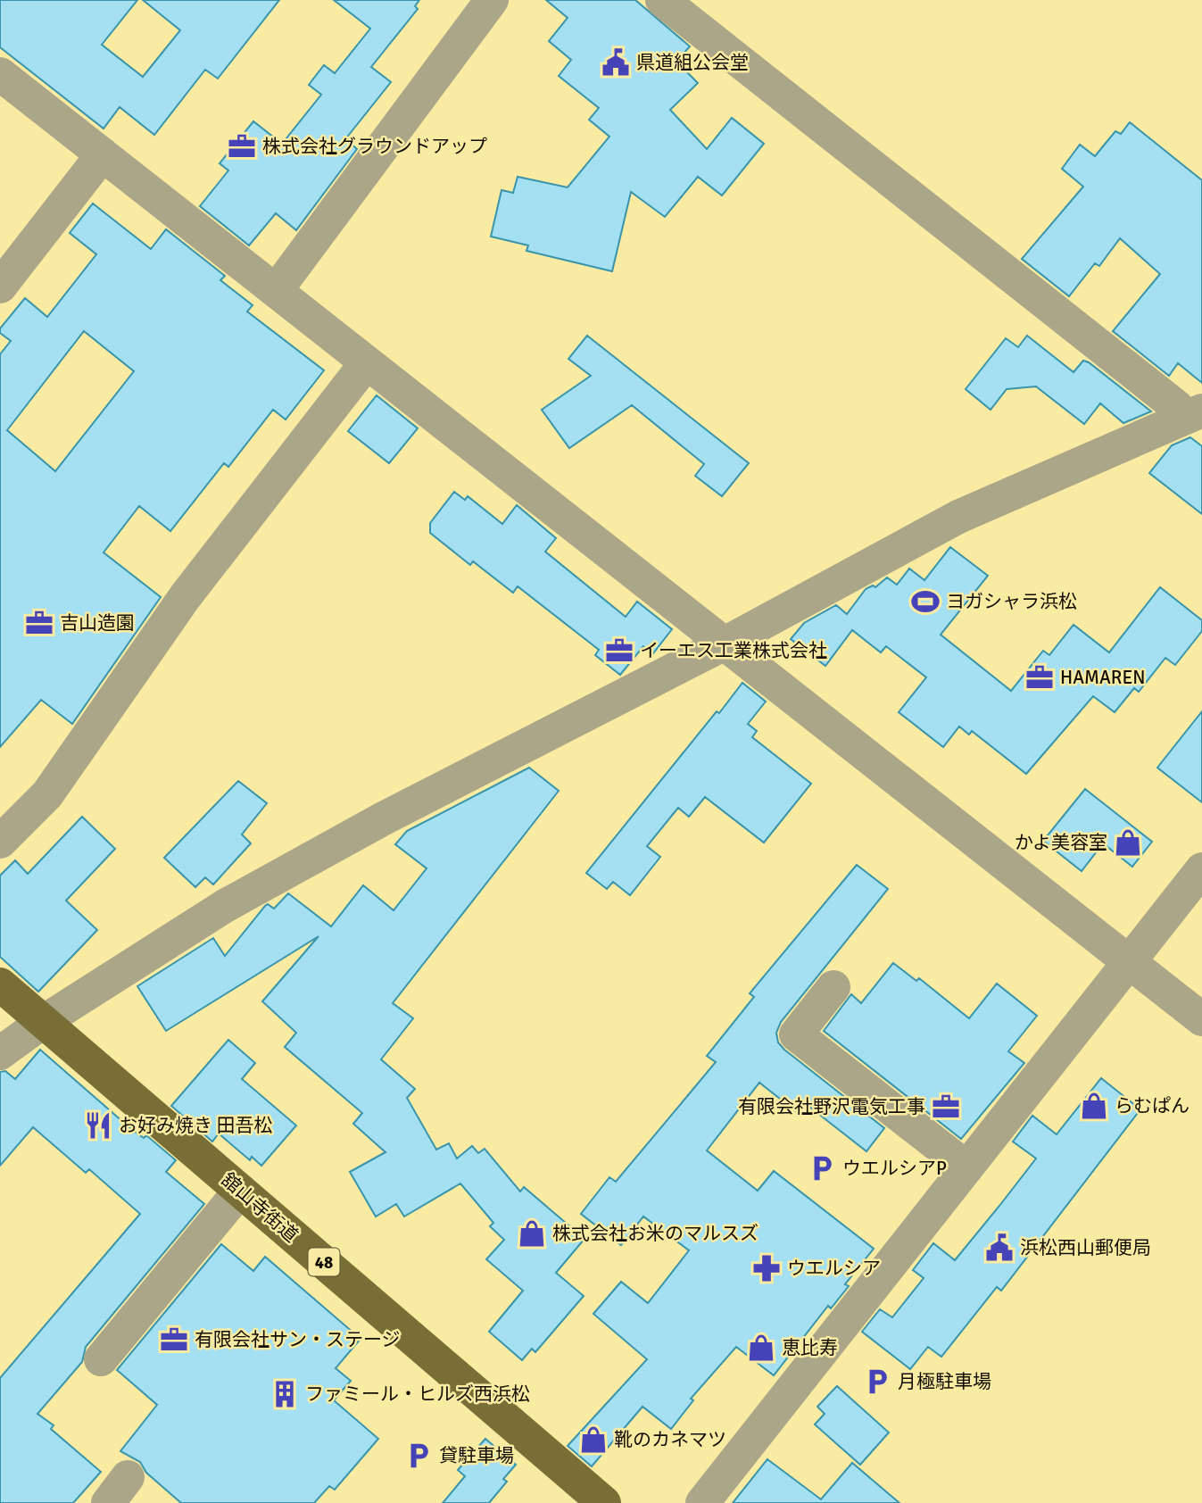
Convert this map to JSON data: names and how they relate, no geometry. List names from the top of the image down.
{
  "streets": {
    "main road": ["舘山寺街道", "48"]
  },
  "places": {
    "public building": ["県道組公会堂", "浜松西山郵便局"],
    "office": [
      "株式会社グラウンドアップ",
      "吉山造園",
      "イーエス工業株式会社",
      "HAMAREN",
      "有限会社野沢電気工事",
      "有限会社サン・ステージ"
    ],
    "sports": ["ヨガシャラ浜松"],
    "shop": [
      "かよ美容室",
      "らむぱん",
      "株式会社お米のマルスズ",
      "恵比寿",
      "靴のカネマツ"
    ],
    "restaurant": ["お好み焼き 田吾松"],
    "parking": ["ウエルシアP", "月極駐車場", "貸駐車場"],
    "pharmacy": ["ウエルシア"],
    "building": ["ファミール・ヒルズ西浜松"]
  }
}
